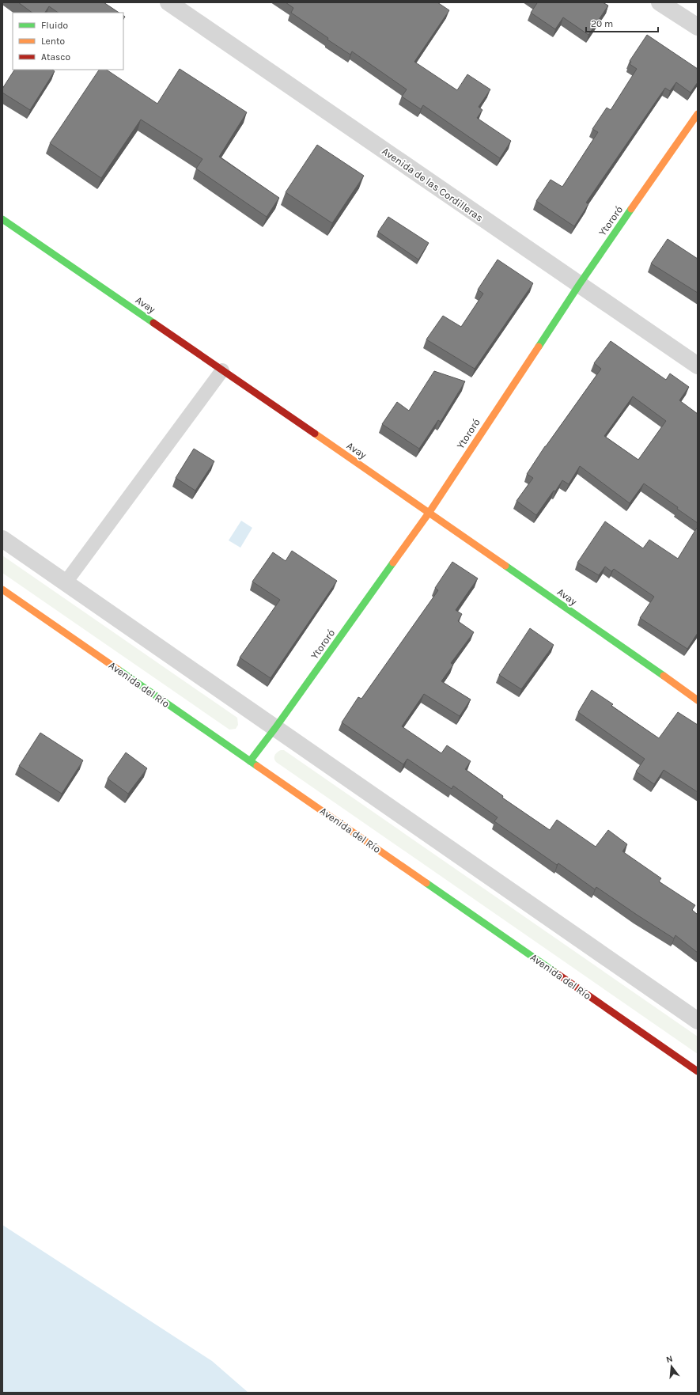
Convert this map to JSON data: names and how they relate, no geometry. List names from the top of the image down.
{
  "streets": {
    "street": [
      "Avenida de las Cordilleras",
      "Ytororó",
      "Avay",
      "Avenida del Río"
    ]
  },
  "crossings": [
    ["Avenida de las Cordilleras", "Ytororó"],
    ["Ytororó", "Avay"],
    ["Ytororó", "Avenida del Río"]
  ],
  "legend": ["Fluido", "Lento", "Atasco"],
  "scale_bar": "20 m",
  "north": "top"
}
